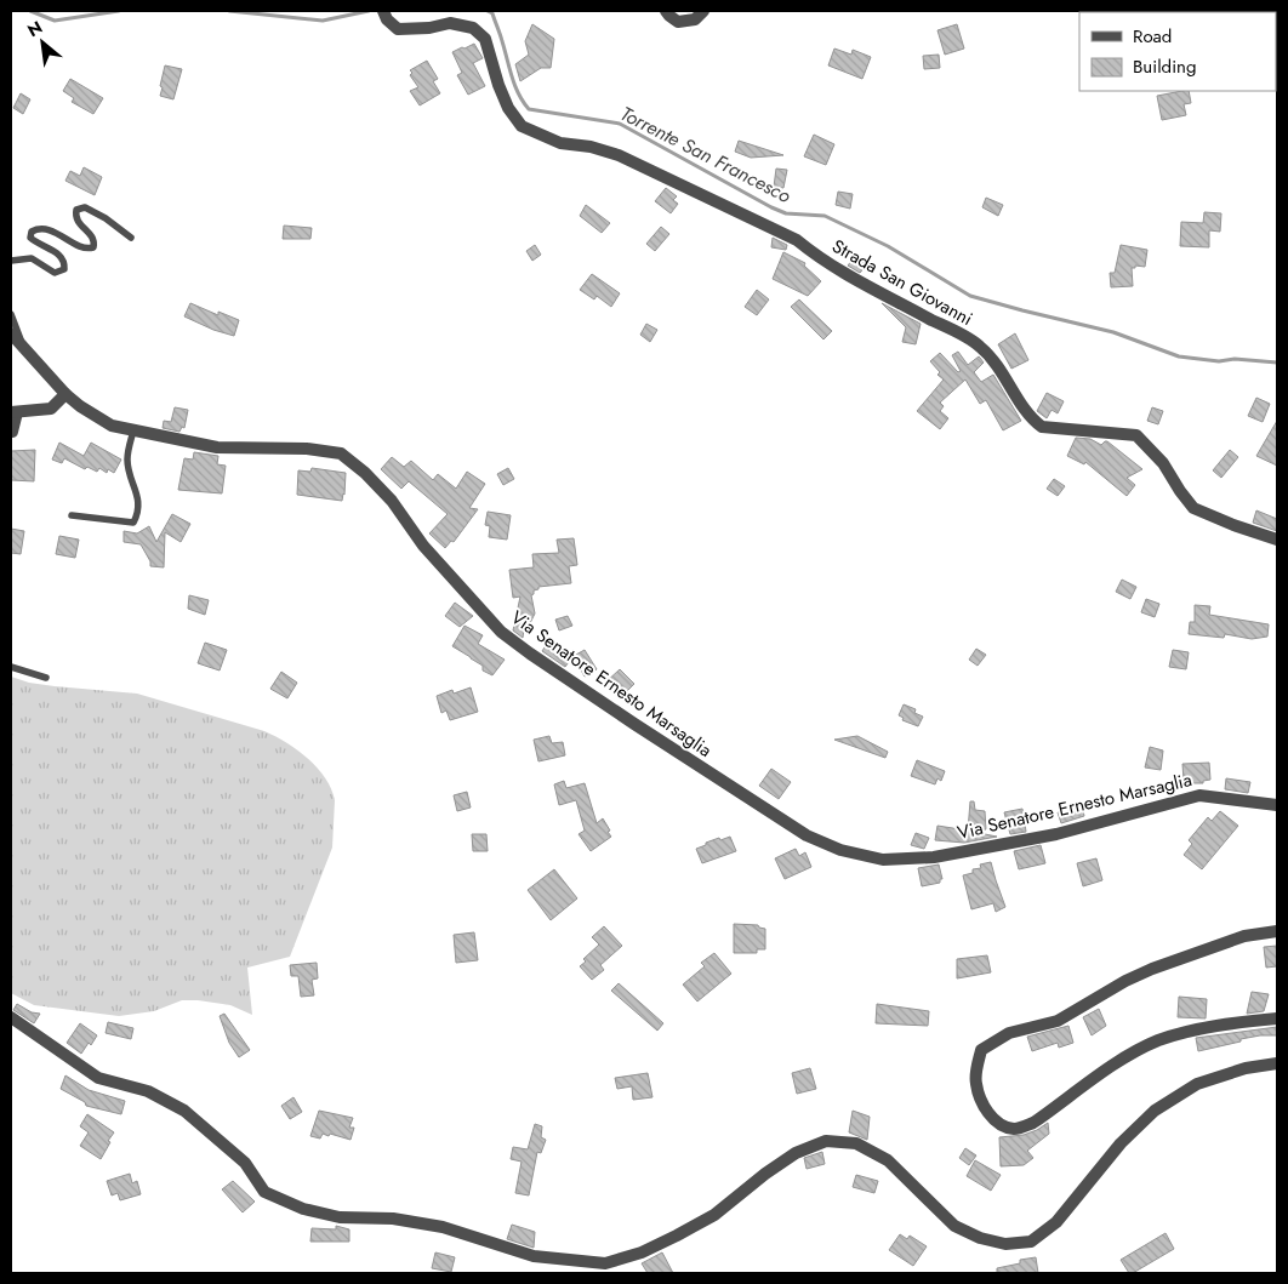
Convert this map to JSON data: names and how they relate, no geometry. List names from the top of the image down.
{
  "streets": {
    "street": ["Strada San Giovanni", "Via Senatore Ernesto Marsaglia"]
  },
  "water": ["Torrente San Francesco"],
  "legend": ["Road", "Building"],
  "north": "top left"
}
